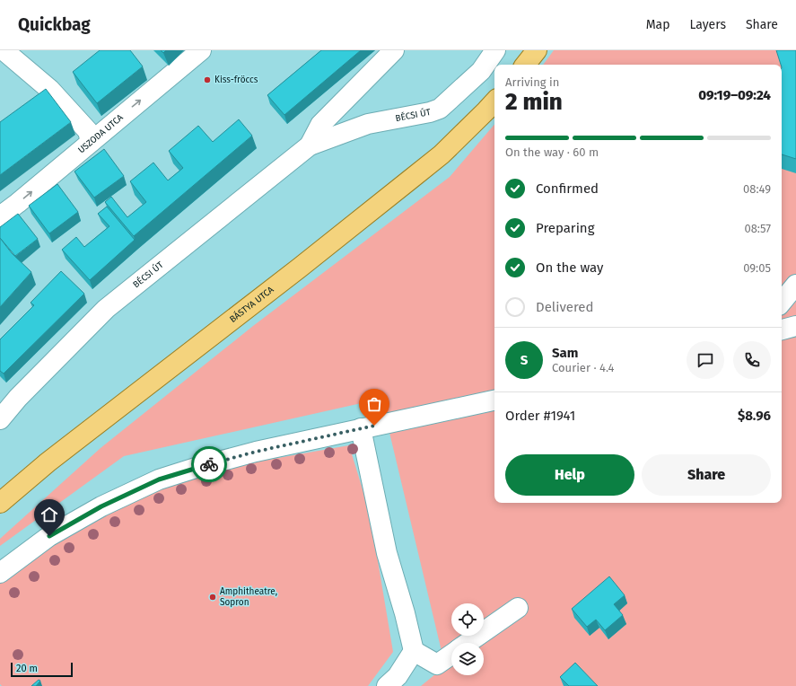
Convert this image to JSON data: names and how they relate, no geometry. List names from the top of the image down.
{
  "streets": {
    "main road": ["BÁSTYA UTCA"],
    "street": ["BÉCSI ÚT", "USZODA UTCA"]
  },
  "one_way": ["USZODA UTCA"],
  "places": ["Kiss-fröccs", "Amphitheatre, Sopron"],
  "scale_bar": "20 m",
  "page": {
    "header": "Quickbag",
    "nav": ["Map", "Layers", "Share"],
    "heading": ["2 min", "Arriving in", "09:19–09:24"],
    "panel": [
      "Sam",
      "Courier · 4.4",
      "Order #1941",
      "$8.96"
    ],
    "bar": "On the way · 60 m",
    "list": [
      ["Confirmed", "08:49"],
      ["Preparing", "08:57"],
      ["On the way", "09:05"],
      "Delivered"
    ],
    "round": "S",
    "buttons": ["Help", "Share"],
    "scale": "20 m"
  }
}
